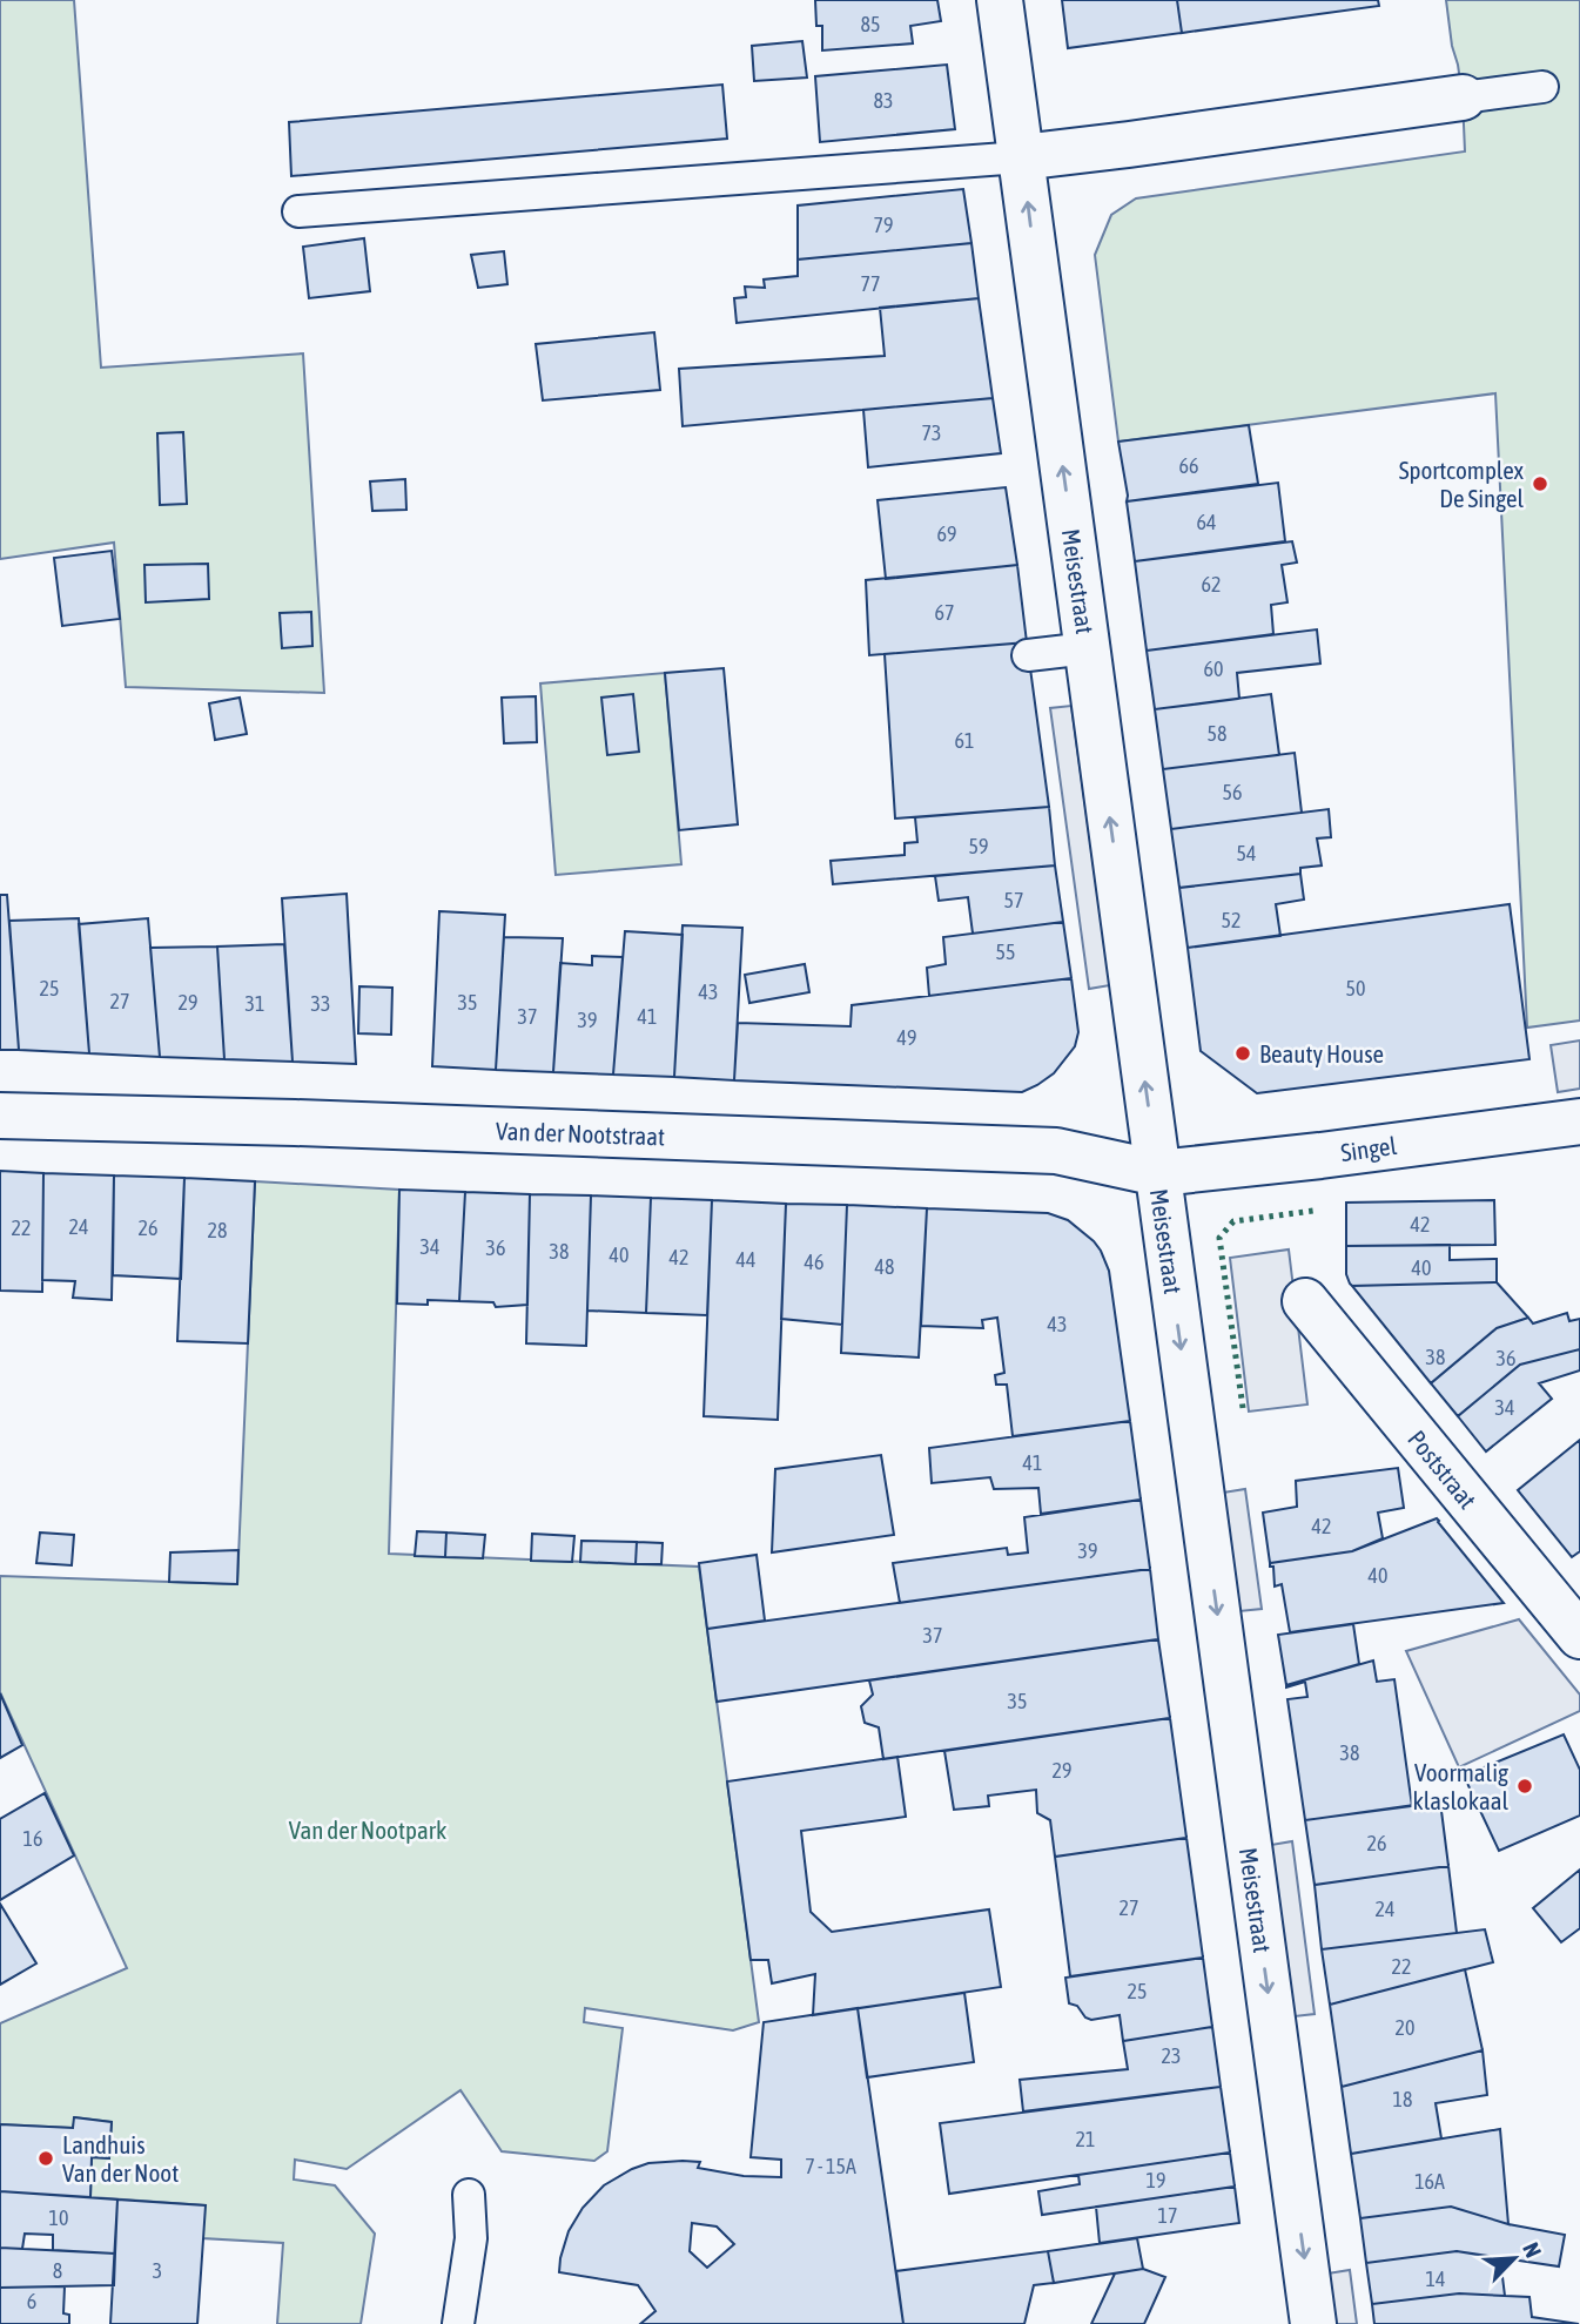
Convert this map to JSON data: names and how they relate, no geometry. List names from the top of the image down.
{
  "streets": {
    "street": [
      "Meisestraat",
      "Van der Nootstraat",
      "Singel",
      "Poststraat"
    ]
  },
  "crossings": [
    ["Meisestraat", "Van der Nootstraat"],
    ["Meisestraat", "Singel"],
    ["Van der Nootstraat", "Singel"]
  ],
  "parks": ["Van der Nootpark"],
  "places": [
    "Sportcomplex De Singel",
    "Beauty House",
    "Voormalig klaslokaal",
    "Landhuis Van der Noot"
  ],
  "house_numbers": [
    "85",
    "83",
    "79",
    "77",
    "73",
    "66",
    "64",
    "69",
    "62",
    "67",
    "60",
    "58",
    "61",
    "56",
    "59",
    "54",
    "57",
    "52",
    "55",
    "25",
    "50",
    "43",
    "27",
    "29",
    "35",
    "31",
    "33",
    "37",
    "41",
    "39",
    "49",
    "42",
    "24",
    "22",
    "26",
    "28",
    "34",
    "36",
    "38",
    "40",
    "42",
    "44",
    "46",
    "48",
    "40",
    "43",
    "38",
    "36",
    "34",
    "41",
    "42",
    "39",
    "40",
    "37",
    "35",
    "38",
    "29",
    "16",
    "26",
    "27",
    "24",
    "22",
    "25",
    "20",
    "23",
    "18",
    "21",
    "7 - 15A",
    "19",
    "16A",
    "17",
    "10",
    "8",
    "3",
    "14",
    "6"
  ],
  "north": "top right"
}
